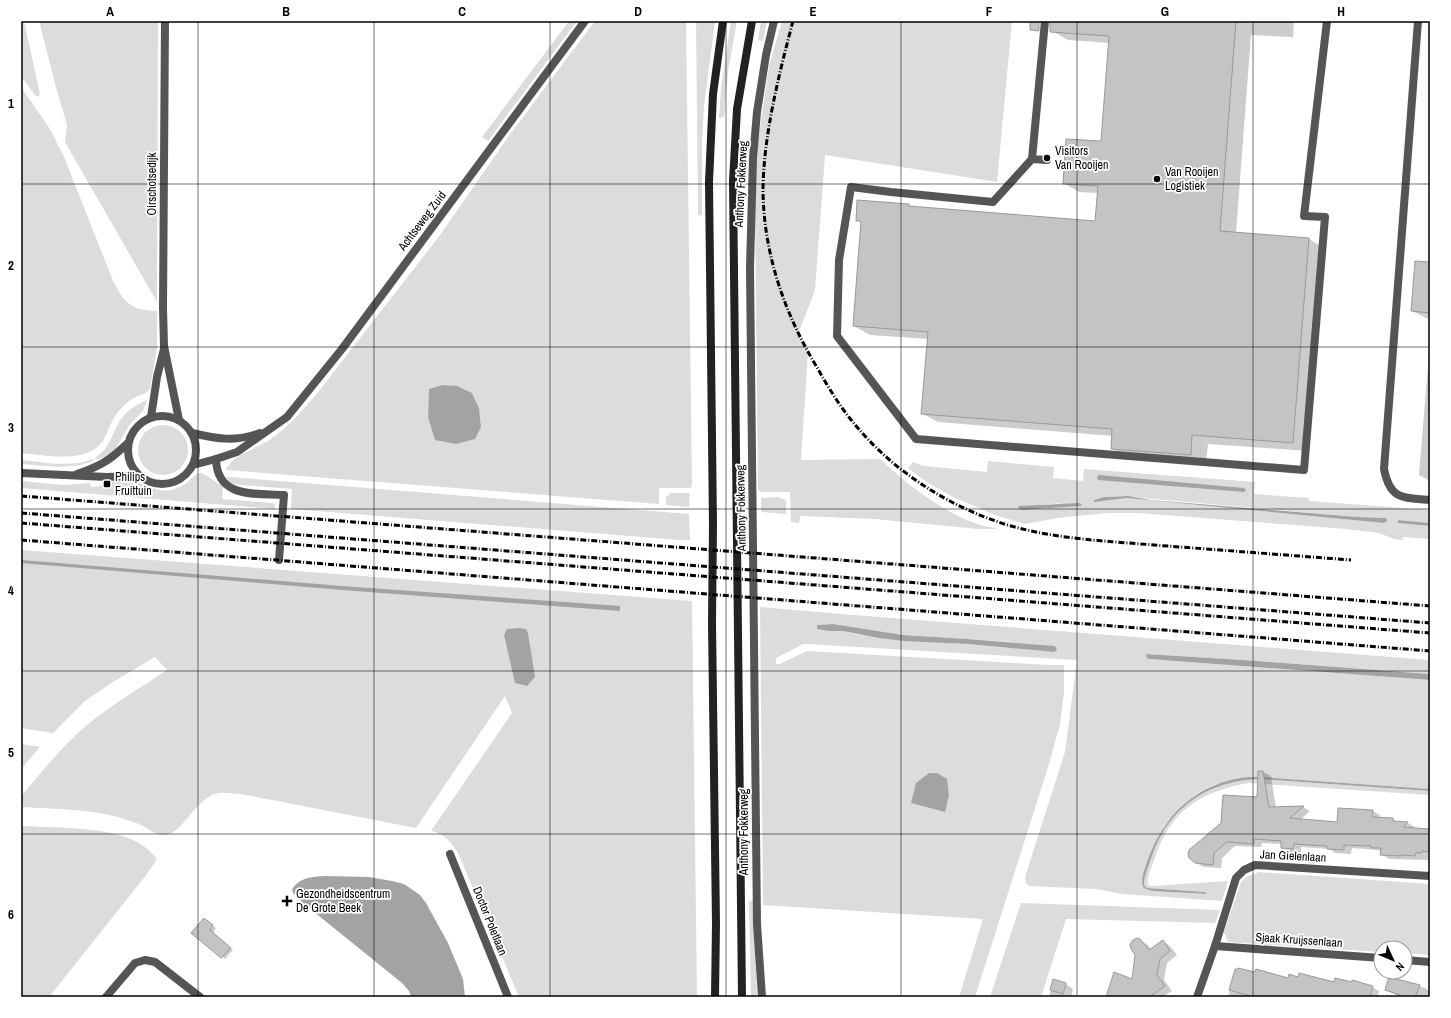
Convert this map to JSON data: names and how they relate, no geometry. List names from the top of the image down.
{
  "streets": {
    "main road": ["Anthony Fokkerweg"],
    "street": [
      "Oirschotsedijk",
      "Achtseweg Zuid",
      "Jan Gielenlaan",
      "Doctor Poletlaan",
      "Sjaak Kruijssenlaan"
    ]
  },
  "crossings": [
    ["Oirschotsedijk", "Achtseweg Zuid"],
    ["Jan Gielenlaan", "Sjaak Kruijssenlaan"]
  ],
  "places": {
    "other": ["Visitors Van Rooijen", "Van Rooijen Logistiek"],
    "transit": ["Philips Fruittuin"],
    "health": ["Gezondheidscentrum De Grote Beek"]
  },
  "north": "bottom right",
  "grid": {
    "columns": [
      "A",
      "B",
      "C",
      "D",
      "E",
      "F",
      "G",
      "H"
    ],
    "rows": [
      "1",
      "2",
      "3",
      "4",
      "5",
      "6"
    ]
  }
}
